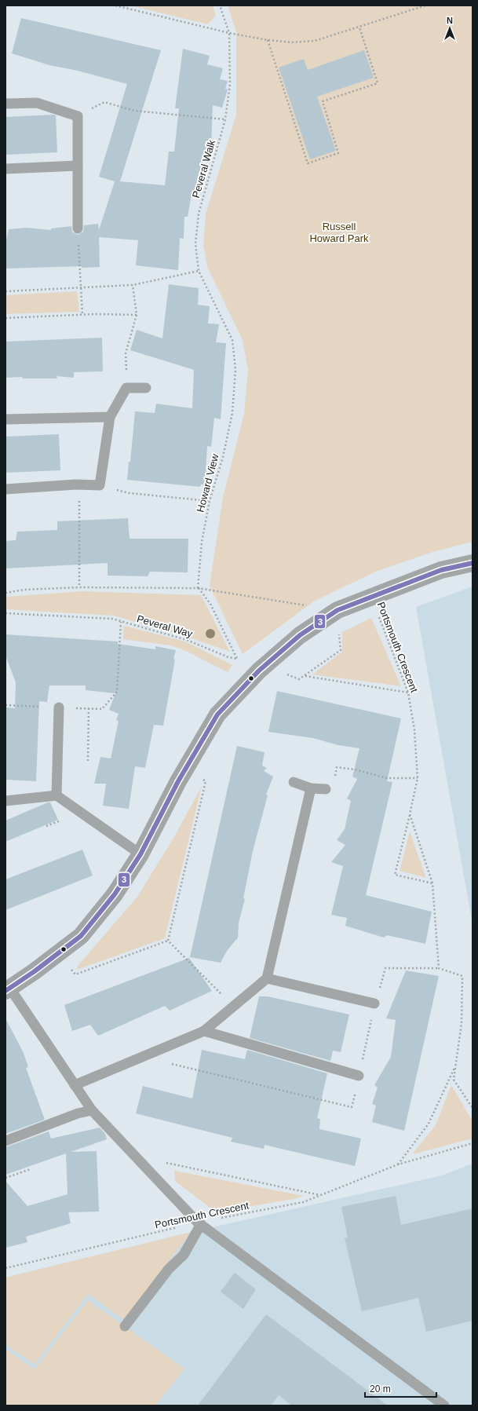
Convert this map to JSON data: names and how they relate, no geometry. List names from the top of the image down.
{
  "streets": {
    "path": [
      "Peveral Walk",
      "Howard View",
      "Peveral Way",
      "Portsmouth Crescent"
    ]
  },
  "crossings": [
    ["Peveral Walk", "Howard View"],
    ["Howard View", "Peveral Way"]
  ],
  "parks": ["Russell Howard Park"],
  "lines": ["transit line 3"],
  "scale_bar": "20 m",
  "north": "top"
}
